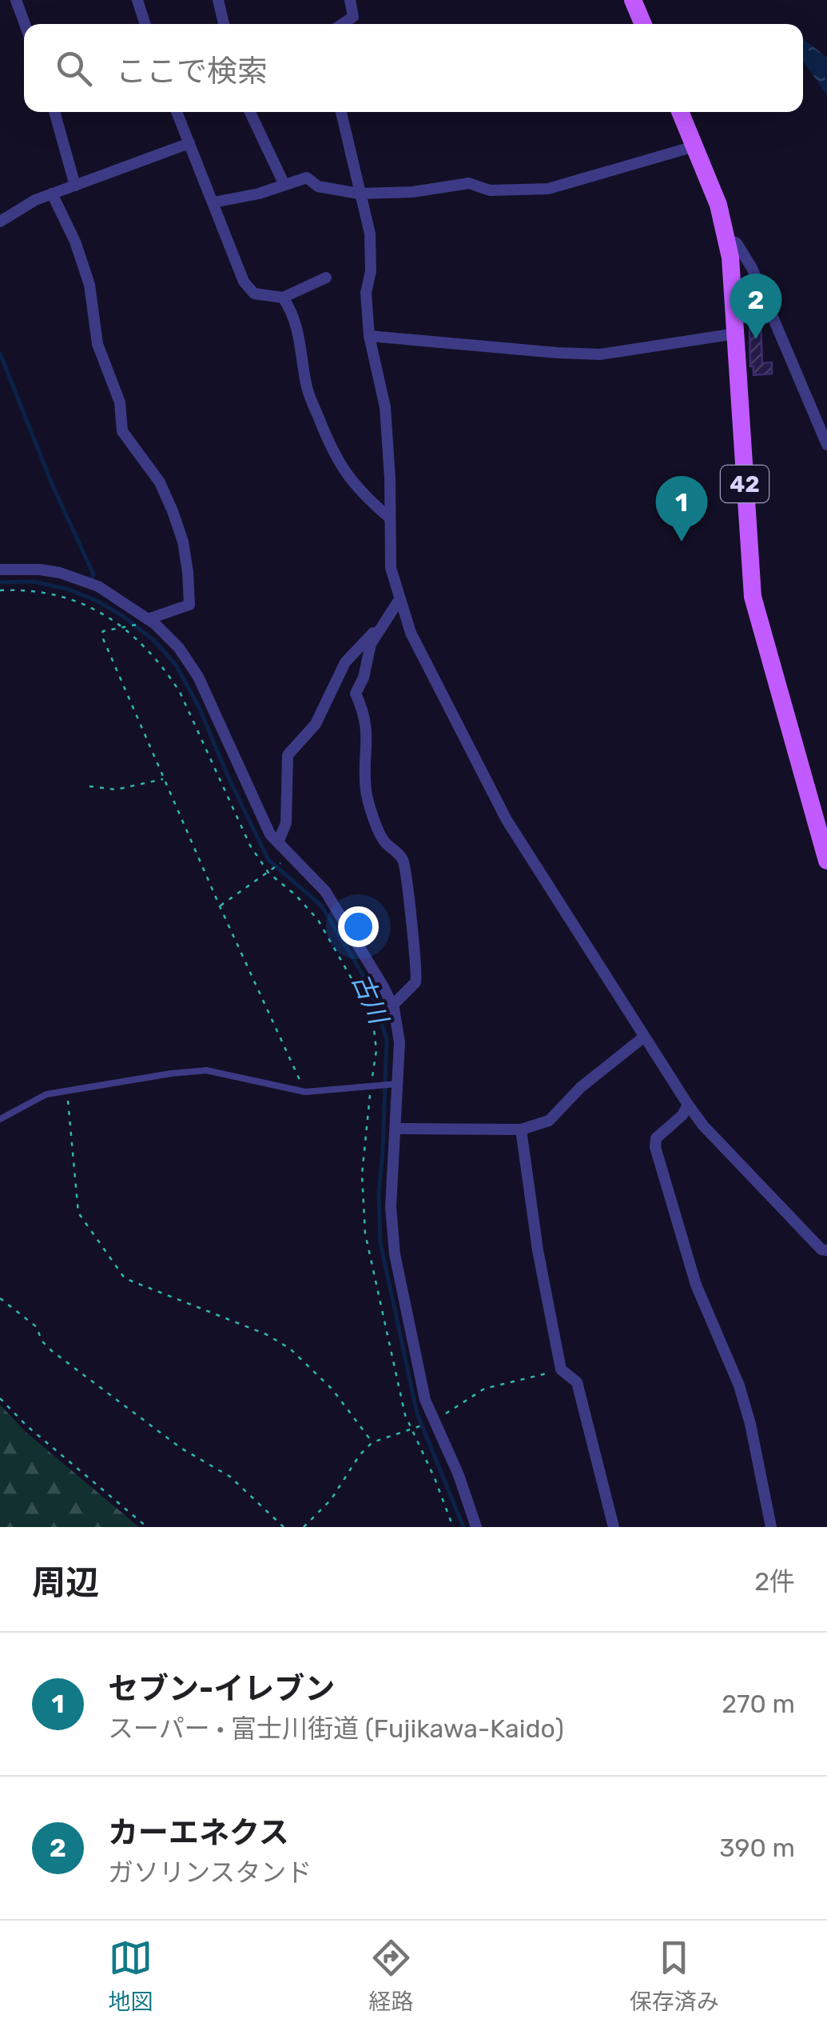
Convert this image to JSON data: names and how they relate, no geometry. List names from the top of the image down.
{
  "streets": {
    "main road": ["42"]
  },
  "water": ["古川"],
  "page": {
    "search": "ここで検索",
    "pins": ["2", "1"],
    "heading": ["周辺", "2件"],
    "list": [
      {
        "mark": "1",
        "name": "セブン-イレブン",
        "note": "スーパー · 富士川街道 (Fujikawa-Kaido)",
        "value": "270 m"
      },
      {
        "mark": "2",
        "name": "カーエネクス",
        "note": "ガソリンスタンド",
        "value": "390 m"
      }
    ],
    "nav": ["地図", "経路", "保存済み"]
  }
}
